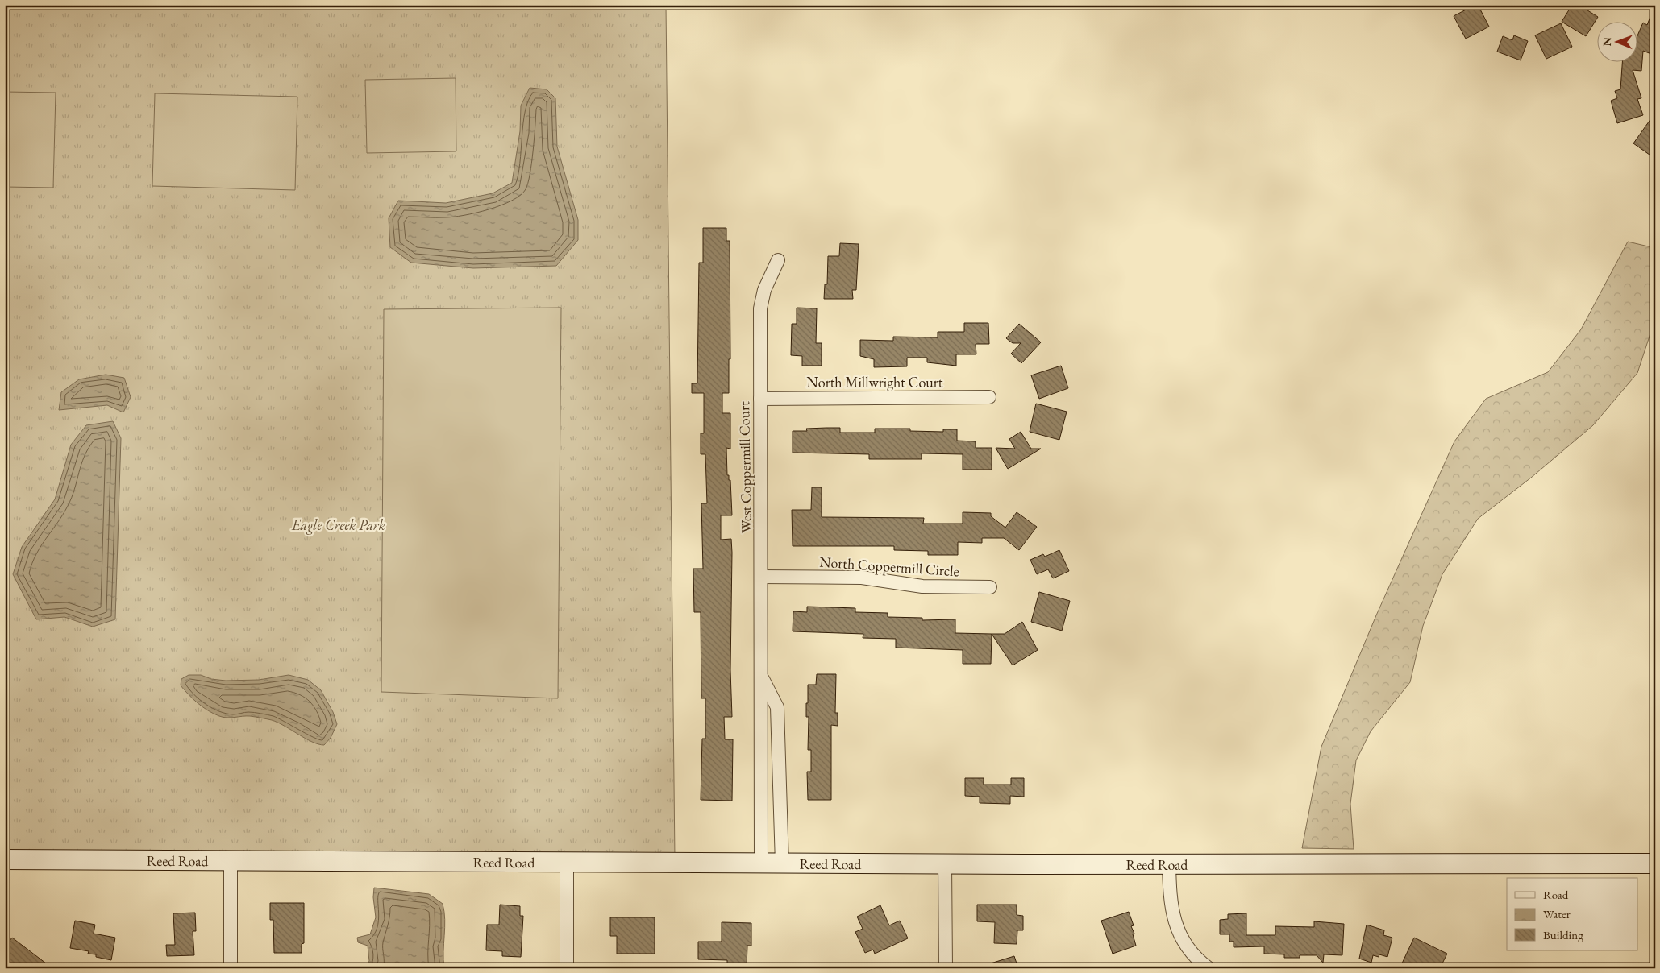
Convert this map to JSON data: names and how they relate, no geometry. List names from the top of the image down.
{
  "streets": {
    "main road": ["Reed Road"],
    "street": ["North Millwright Court", "West Coppermill Court", "North Coppermill Circle"]
  },
  "crossings": [
    ["North Millwright Court", "West Coppermill Court"],
    ["West Coppermill Court", "North Coppermill Circle"],
    ["West Coppermill Court", "Reed Road"]
  ],
  "parks": ["Eagle Creek Park"],
  "legend": ["Road", "Water", "Building"],
  "north": "left"
}
